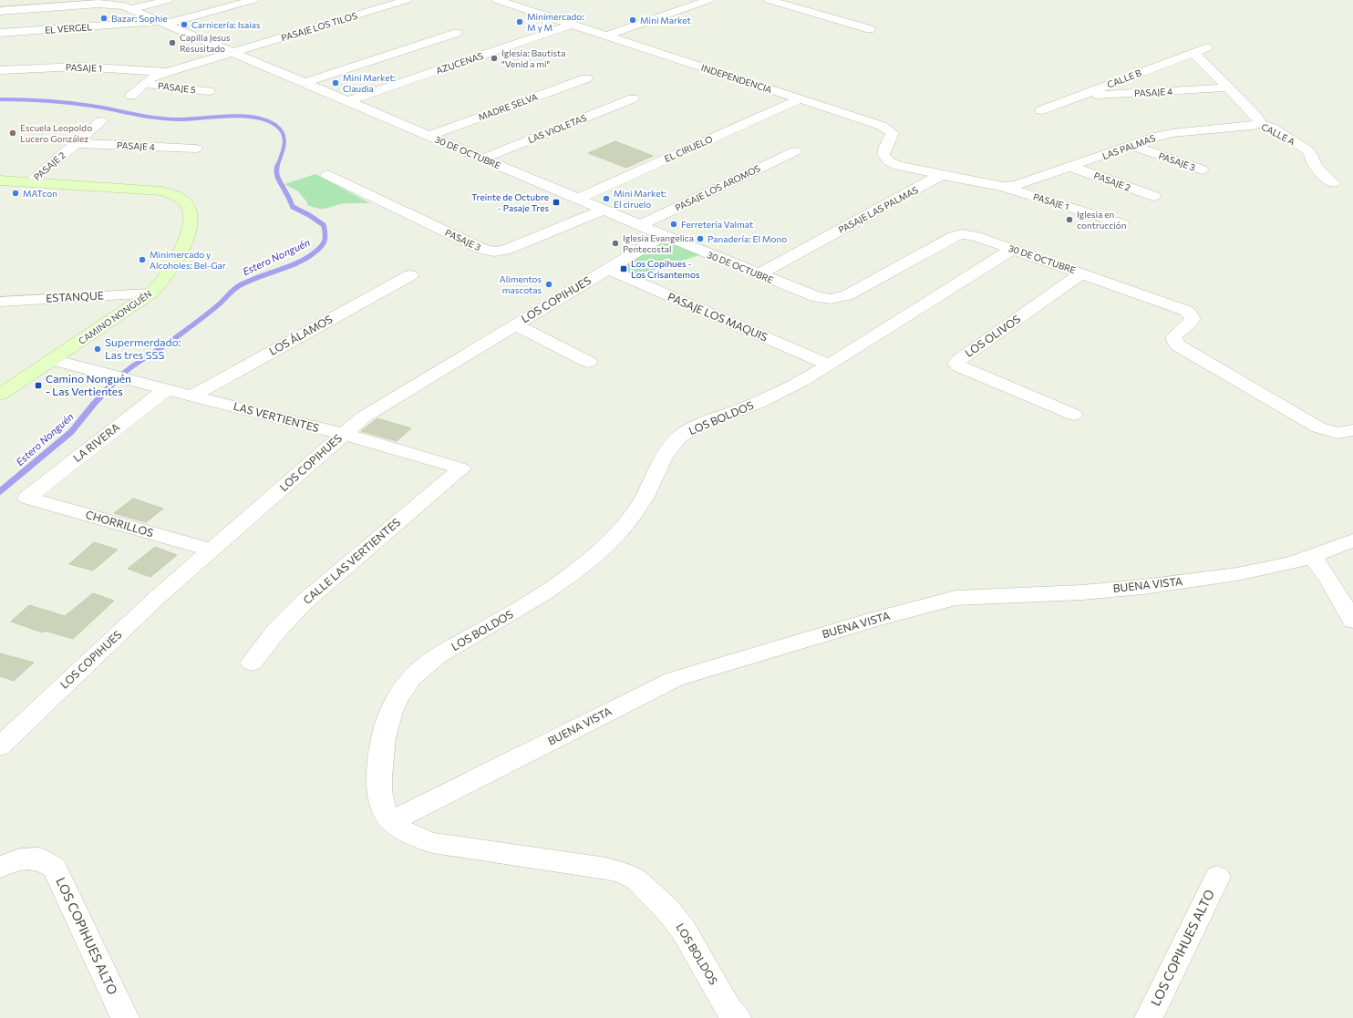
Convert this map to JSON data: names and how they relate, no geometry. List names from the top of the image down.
{
  "streets": {
    "main road": ["CAMINO NONGUÉN"],
    "street": [
      "PASAJE LOS TILOS",
      "EL VERGEL",
      "AZUCENAS",
      "PASAJE 1",
      "INDEPENDENCIA",
      "CALLE B",
      "PASAJE 5",
      "PASAJE 4",
      "MADRE SELVA",
      "LAS VIOLETAS",
      "CALLE A",
      "LAS PALMAS",
      "EL CIRUELO",
      "30 DE OCTUBRE",
      "PASAJE 3",
      "PASAJE 2",
      "PASAJE LOS AROMOS",
      "PASAJE LAS PALMAS",
      "ESTANQUE",
      "LOS COPIHUES",
      "PASAJE LOS MAQUIS",
      "LOS ÁLAMOS",
      "LOS OLIVOS",
      "LAS VERTIENTES",
      "LOS BOLDOS",
      "LA RIVERA",
      "CHORRILLOS",
      "CALLE LAS VERTIENTES",
      "BUENA VISTA",
      "LOS COPIHUES ALTO"
    ]
  },
  "crossings": [
    ["PASAJE LOS TILOS", "PASAJE 1"],
    ["PASAJE LOS TILOS", "30 DE OCTUBRE"],
    ["EL VERGEL", "30 DE OCTUBRE"],
    ["AZUCENAS", "INDEPENDENCIA"],
    ["AZUCENAS", "30 DE OCTUBRE"],
    ["PASAJE 1", "PASAJE 5"],
    ["PASAJE 1", "LAS PALMAS"],
    ["PASAJE 1", "30 DE OCTUBRE"],
    ["INDEPENDENCIA", "EL CIRUELO"],
    ["INDEPENDENCIA", "PASAJE LAS PALMAS"],
    ["CALLE B", "PASAJE 4"],
    ["CALLE B", "CALLE A"],
    ["PASAJE 4", "CALLE A"],
    ["PASAJE 4", "PASAJE 2"],
    ["MADRE SELVA", "30 DE OCTUBRE"],
    ["LAS VIOLETAS", "30 DE OCTUBRE"],
    ["CALLE A", "LAS PALMAS"],
    ["LAS PALMAS", "PASAJE 3"],
    ["LAS PALMAS", "PASAJE 2"],
    ["EL CIRUELO", "30 DE OCTUBRE"],
    ["30 DE OCTUBRE", "PASAJE 3"],
    ["30 DE OCTUBRE", "PASAJE LOS AROMOS"],
    ["30 DE OCTUBRE", "PASAJE LAS PALMAS"],
    ["30 DE OCTUBRE", "LOS COPIHUES"],
    ["30 DE OCTUBRE", "LOS OLIVOS"],
    ["30 DE OCTUBRE", "LOS BOLDOS"],
    ["PASAJE 2", "CAMINO NONGUÉN"],
    ["ESTANQUE", "CAMINO NONGUÉN"],
    ["LOS COPIHUES", "PASAJE LOS MAQUIS"],
    ["LOS COPIHUES", "LAS VERTIENTES"],
    ["LOS COPIHUES", "CHORRILLOS"],
    ["CAMINO NONGUÉN", "LAS VERTIENTES"],
    ["PASAJE LOS MAQUIS", "LOS BOLDOS"],
    ["LOS ÁLAMOS", "LAS VERTIENTES"],
    ["LAS VERTIENTES", "LA RIVERA"],
    ["LAS VERTIENTES", "CALLE LAS VERTIENTES"],
    ["LOS BOLDOS", "BUENA VISTA"],
    ["LA RIVERA", "CHORRILLOS"]
  ],
  "water": ["Estero Nonguén"],
  "places": {
    "other": [
      "Bazar: Sophie",
      "Mini Market",
      "Minimercado: M y M",
      "Carnicería: Isaias",
      "Capilla Jesus Resusitado",
      "Iglesia: Bautista \"Venid a mi\"",
      "Mini Market: Claudia",
      "Escuela Leopoldo Lucero González",
      "MATcon",
      "Mini Market: El ciruelo",
      "Iglesia en contrucción",
      "Ferretería Valmat",
      "Panadería: El Mono",
      "Iglesia Evangelica Pentecostal",
      "Minimercado y Alcoholes: Bel-Gar",
      "Alimentos mascotas",
      "Supermerdado: Las tres SSS"
    ],
    "transit": ["Treinte de Octubre - Pasaje Tres", "Los Copihues - Los Crisantemos", "Camino Nonguén - Las Vertientes"]
  }
}
